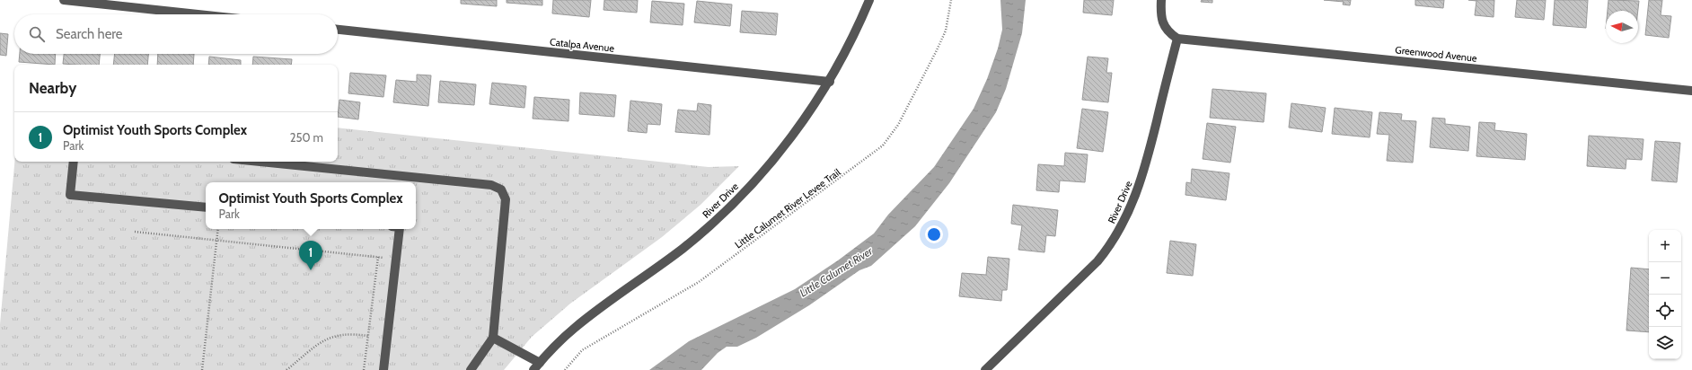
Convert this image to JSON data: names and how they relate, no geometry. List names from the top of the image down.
{
  "streets": {
    "street": ["Catalpa Avenue", "Greenwood Avenue", "River Drive"],
    "path": ["Little Calumet River Levee Trail"]
  },
  "crossings": [
    ["Catalpa Avenue", "River Drive"],
    ["Greenwood Avenue", "River Drive"]
  ],
  "water": ["Little Calumet River"],
  "north": "left",
  "page": {
    "search": "Search here",
    "heading": "Nearby",
    "list": [
      {
        "mark": "1",
        "name": "Optimist Youth Sports Complex",
        "note": "Park",
        "value": "250 m"
      }
    ],
    "popup": ["Optimist Youth Sports Complex", "Park"],
    "map_buttons": ["+", "−"],
    "pins": "1"
  }
}
